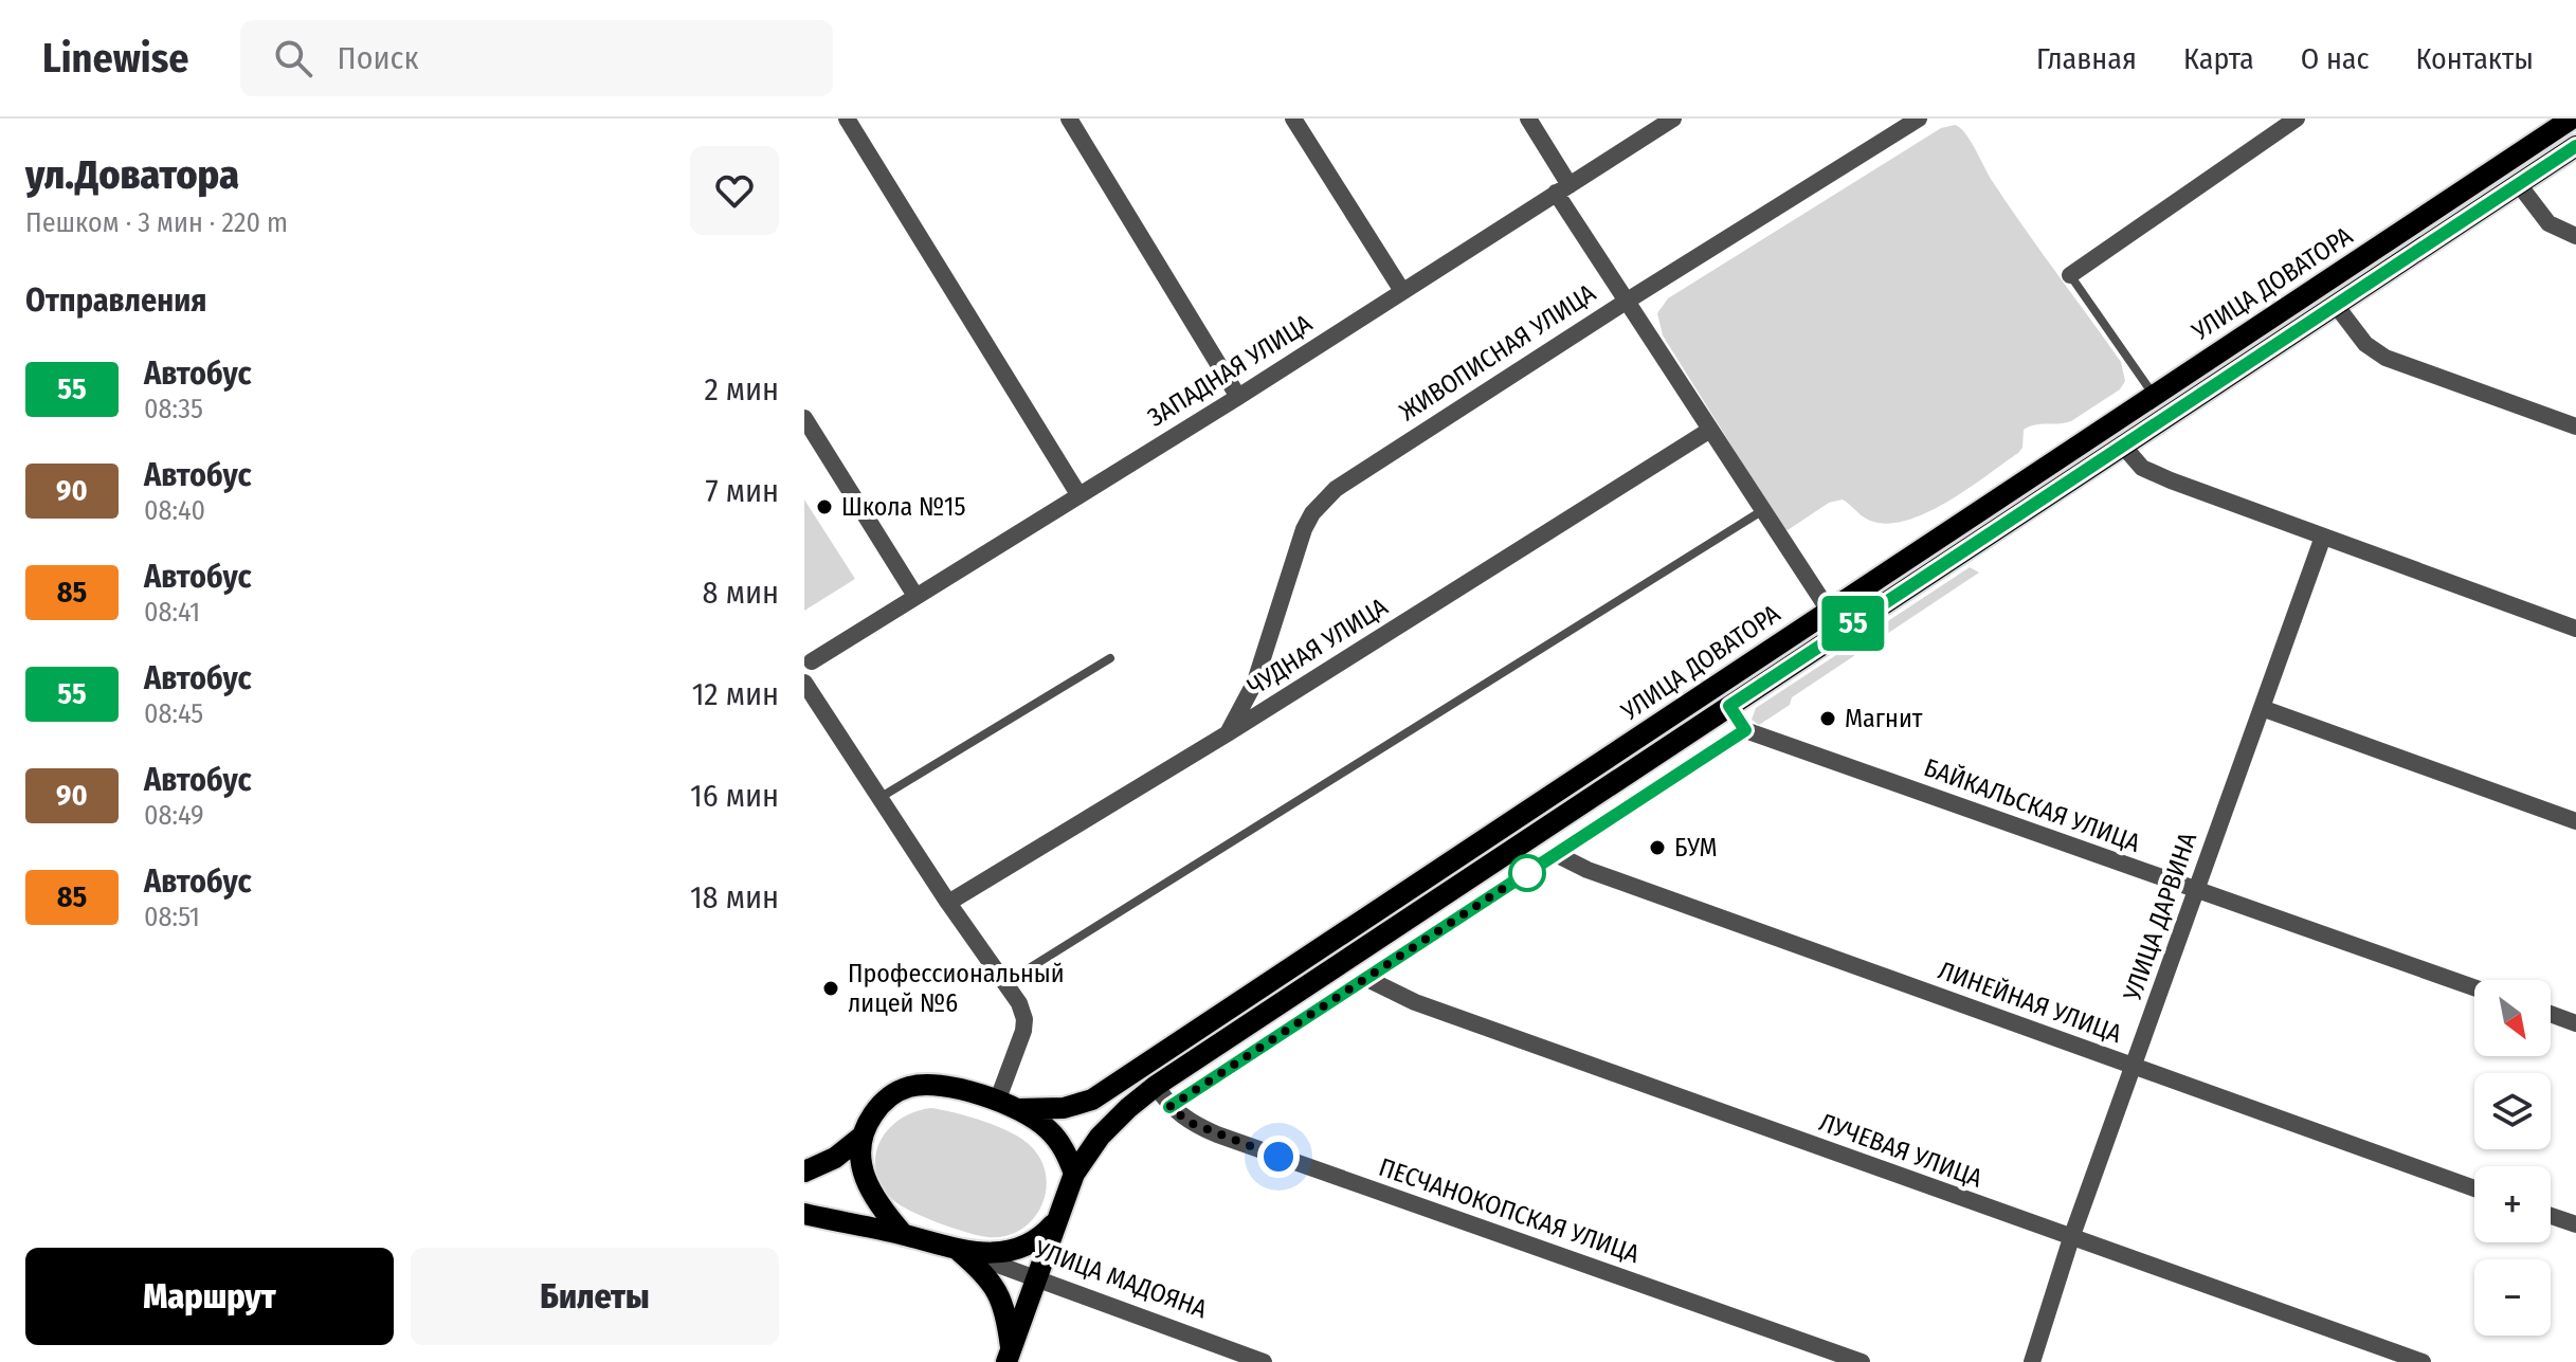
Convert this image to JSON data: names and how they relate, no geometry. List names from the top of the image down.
{
  "streets": {
    "main road": ["УЛИЦА ДОВАТОРА"],
    "street": [
      "ЖИВОПИСНАЯ УЛИЦА",
      "ЗАПАДНАЯ УЛИЦА",
      "ЧУДНАЯ УЛИЦА",
      "БАЙКАЛЬСКАЯ УЛИЦА",
      "УЛИЦА ДАРВИНА",
      "ЛИНЕЙНАЯ УЛИЦА",
      "ЛУЧЕВАЯ УЛИЦА",
      "ПЕСЧАНОКОПСКАЯ УЛИЦА",
      "УЛИЦА МАДОЯНА"
    ]
  },
  "crossings": [
    ["УЛИЦА ДОВАТОРА", "БАЙКАЛЬСКАЯ УЛИЦА"],
    ["УЛИЦА ДОВАТОРА", "ПЕСЧАНОКОПСКАЯ УЛИЦА"],
    ["УЛИЦА ДОВАТОРА", "УЛИЦА МАДОЯНА"],
    ["ЖИВОПИСНАЯ УЛИЦА", "ЧУДНАЯ УЛИЦА"],
    ["БАЙКАЛЬСКАЯ УЛИЦА", "УЛИЦА ДАРВИНА"],
    ["УЛИЦА ДАРВИНА", "ЛИНЕЙНАЯ УЛИЦА"],
    ["УЛИЦА ДАРВИНА", "ЛУЧЕВАЯ УЛИЦА"]
  ],
  "places": [
    "Школа №15",
    "Магнит",
    "БУМ",
    "Профессиональный лицей №6"
  ],
  "lines": ["bus line 55"],
  "north": "bottom right",
  "page": {
    "header": "Linewise",
    "search": "Поиск",
    "nav": [
      "Главная",
      "Карта",
      "О нас",
      "Контакты"
    ],
    "heading": [
      ["ул.Доватора", "Пешком · 3 мин · 220 m"],
      "Отправления"
    ],
    "on_map": "55",
    "list": [
      {
        "mark": "55",
        "name": "Автобус",
        "note": "08:35",
        "value": "2 мин"
      },
      {
        "mark": "90",
        "name": "Автобус",
        "note": "08:40",
        "value": "7 мин"
      },
      {
        "mark": "85",
        "name": "Автобус",
        "note": "08:41",
        "value": "8 мин"
      },
      {
        "mark": "55",
        "name": "Автобус",
        "note": "08:45",
        "value": "12 мин"
      },
      {
        "mark": "90",
        "name": "Автобус",
        "note": "08:49",
        "value": "16 мин"
      },
      {
        "mark": "85",
        "name": "Автобус",
        "note": "08:51",
        "value": "18 мин"
      }
    ],
    "map_buttons": ["+", "−"],
    "buttons": ["Маршрут", "Билеты"]
  }
}
